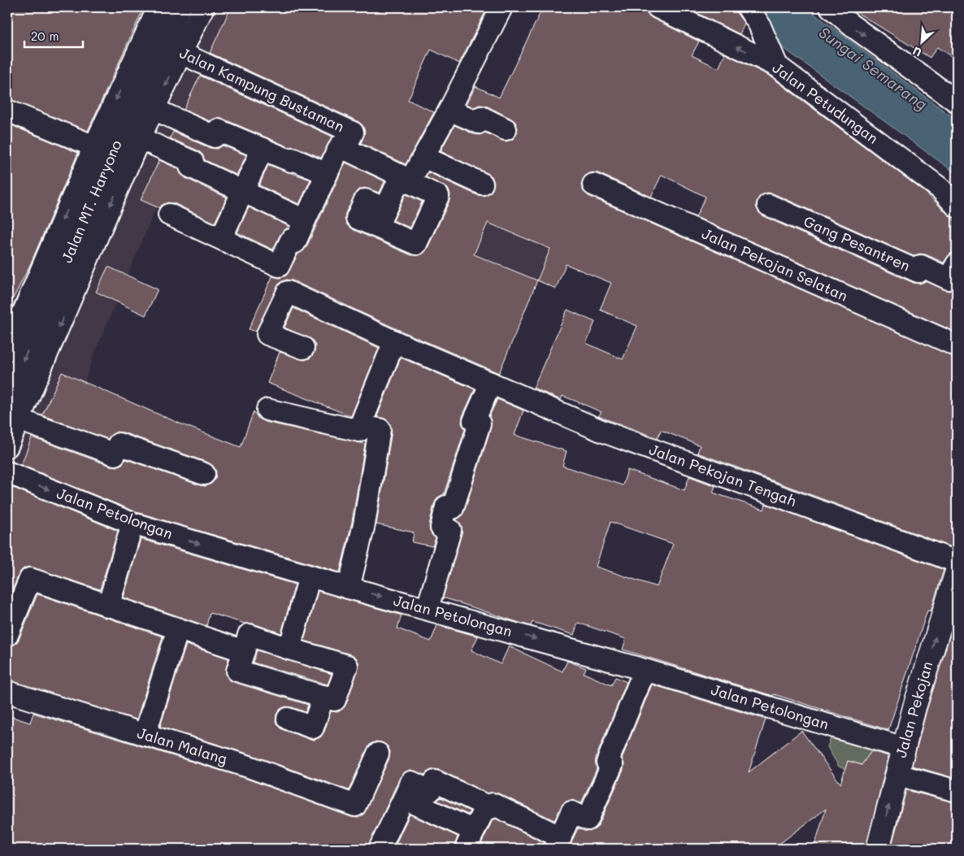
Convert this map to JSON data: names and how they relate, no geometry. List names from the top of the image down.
{
  "streets": {
    "main road": ["Jalan MT. Haryono", "Jalan Pekojan"],
    "street": [
      "Jalan Kampung Bustaman",
      "Jalan Petudungan",
      "Gang Pesantren",
      "Jalan Pekojan Selatan",
      "Jalan Pekojan Tengah",
      "Jalan Petolongan",
      "Jalan Malang"
    ]
  },
  "crossings": [
    ["Jalan Kampung Bustaman", "Jalan MT. Haryono"],
    ["Jalan Petolongan", "Jalan Pekojan"]
  ],
  "one_way": ["Jalan Petudungan", "Jalan MT. Haryono", "Jalan Pekojan"],
  "water": ["Sungai Semarang"],
  "scale_bar": "20 m",
  "north": "bottom left"
}
